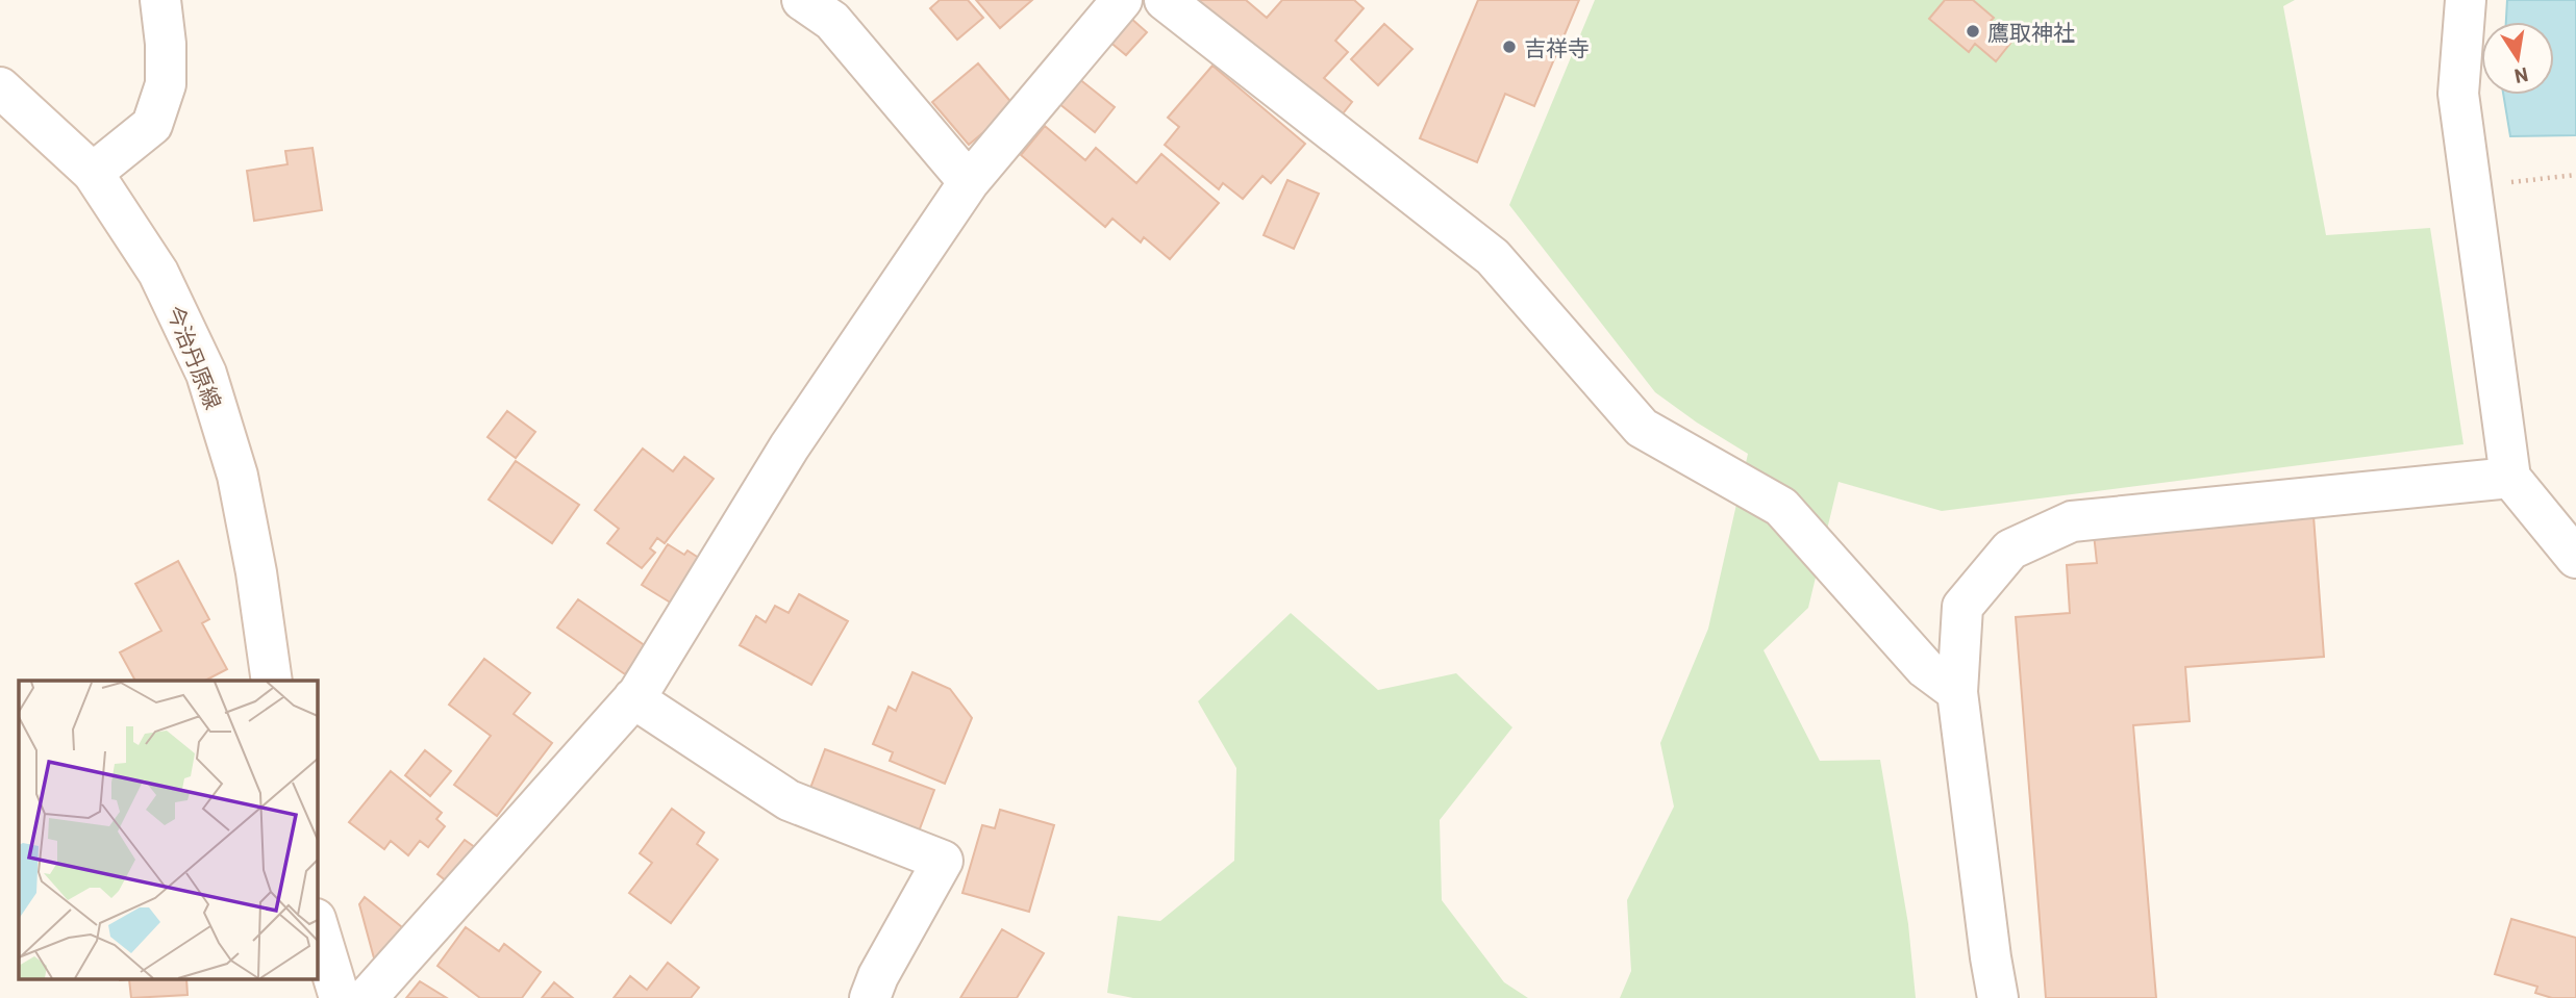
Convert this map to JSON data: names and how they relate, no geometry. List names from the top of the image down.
{
  "streets": {
    "street": ["今治丹原線"]
  },
  "places": ["鷹取神社", "吉祥寺"],
  "north": "bottom"
}
